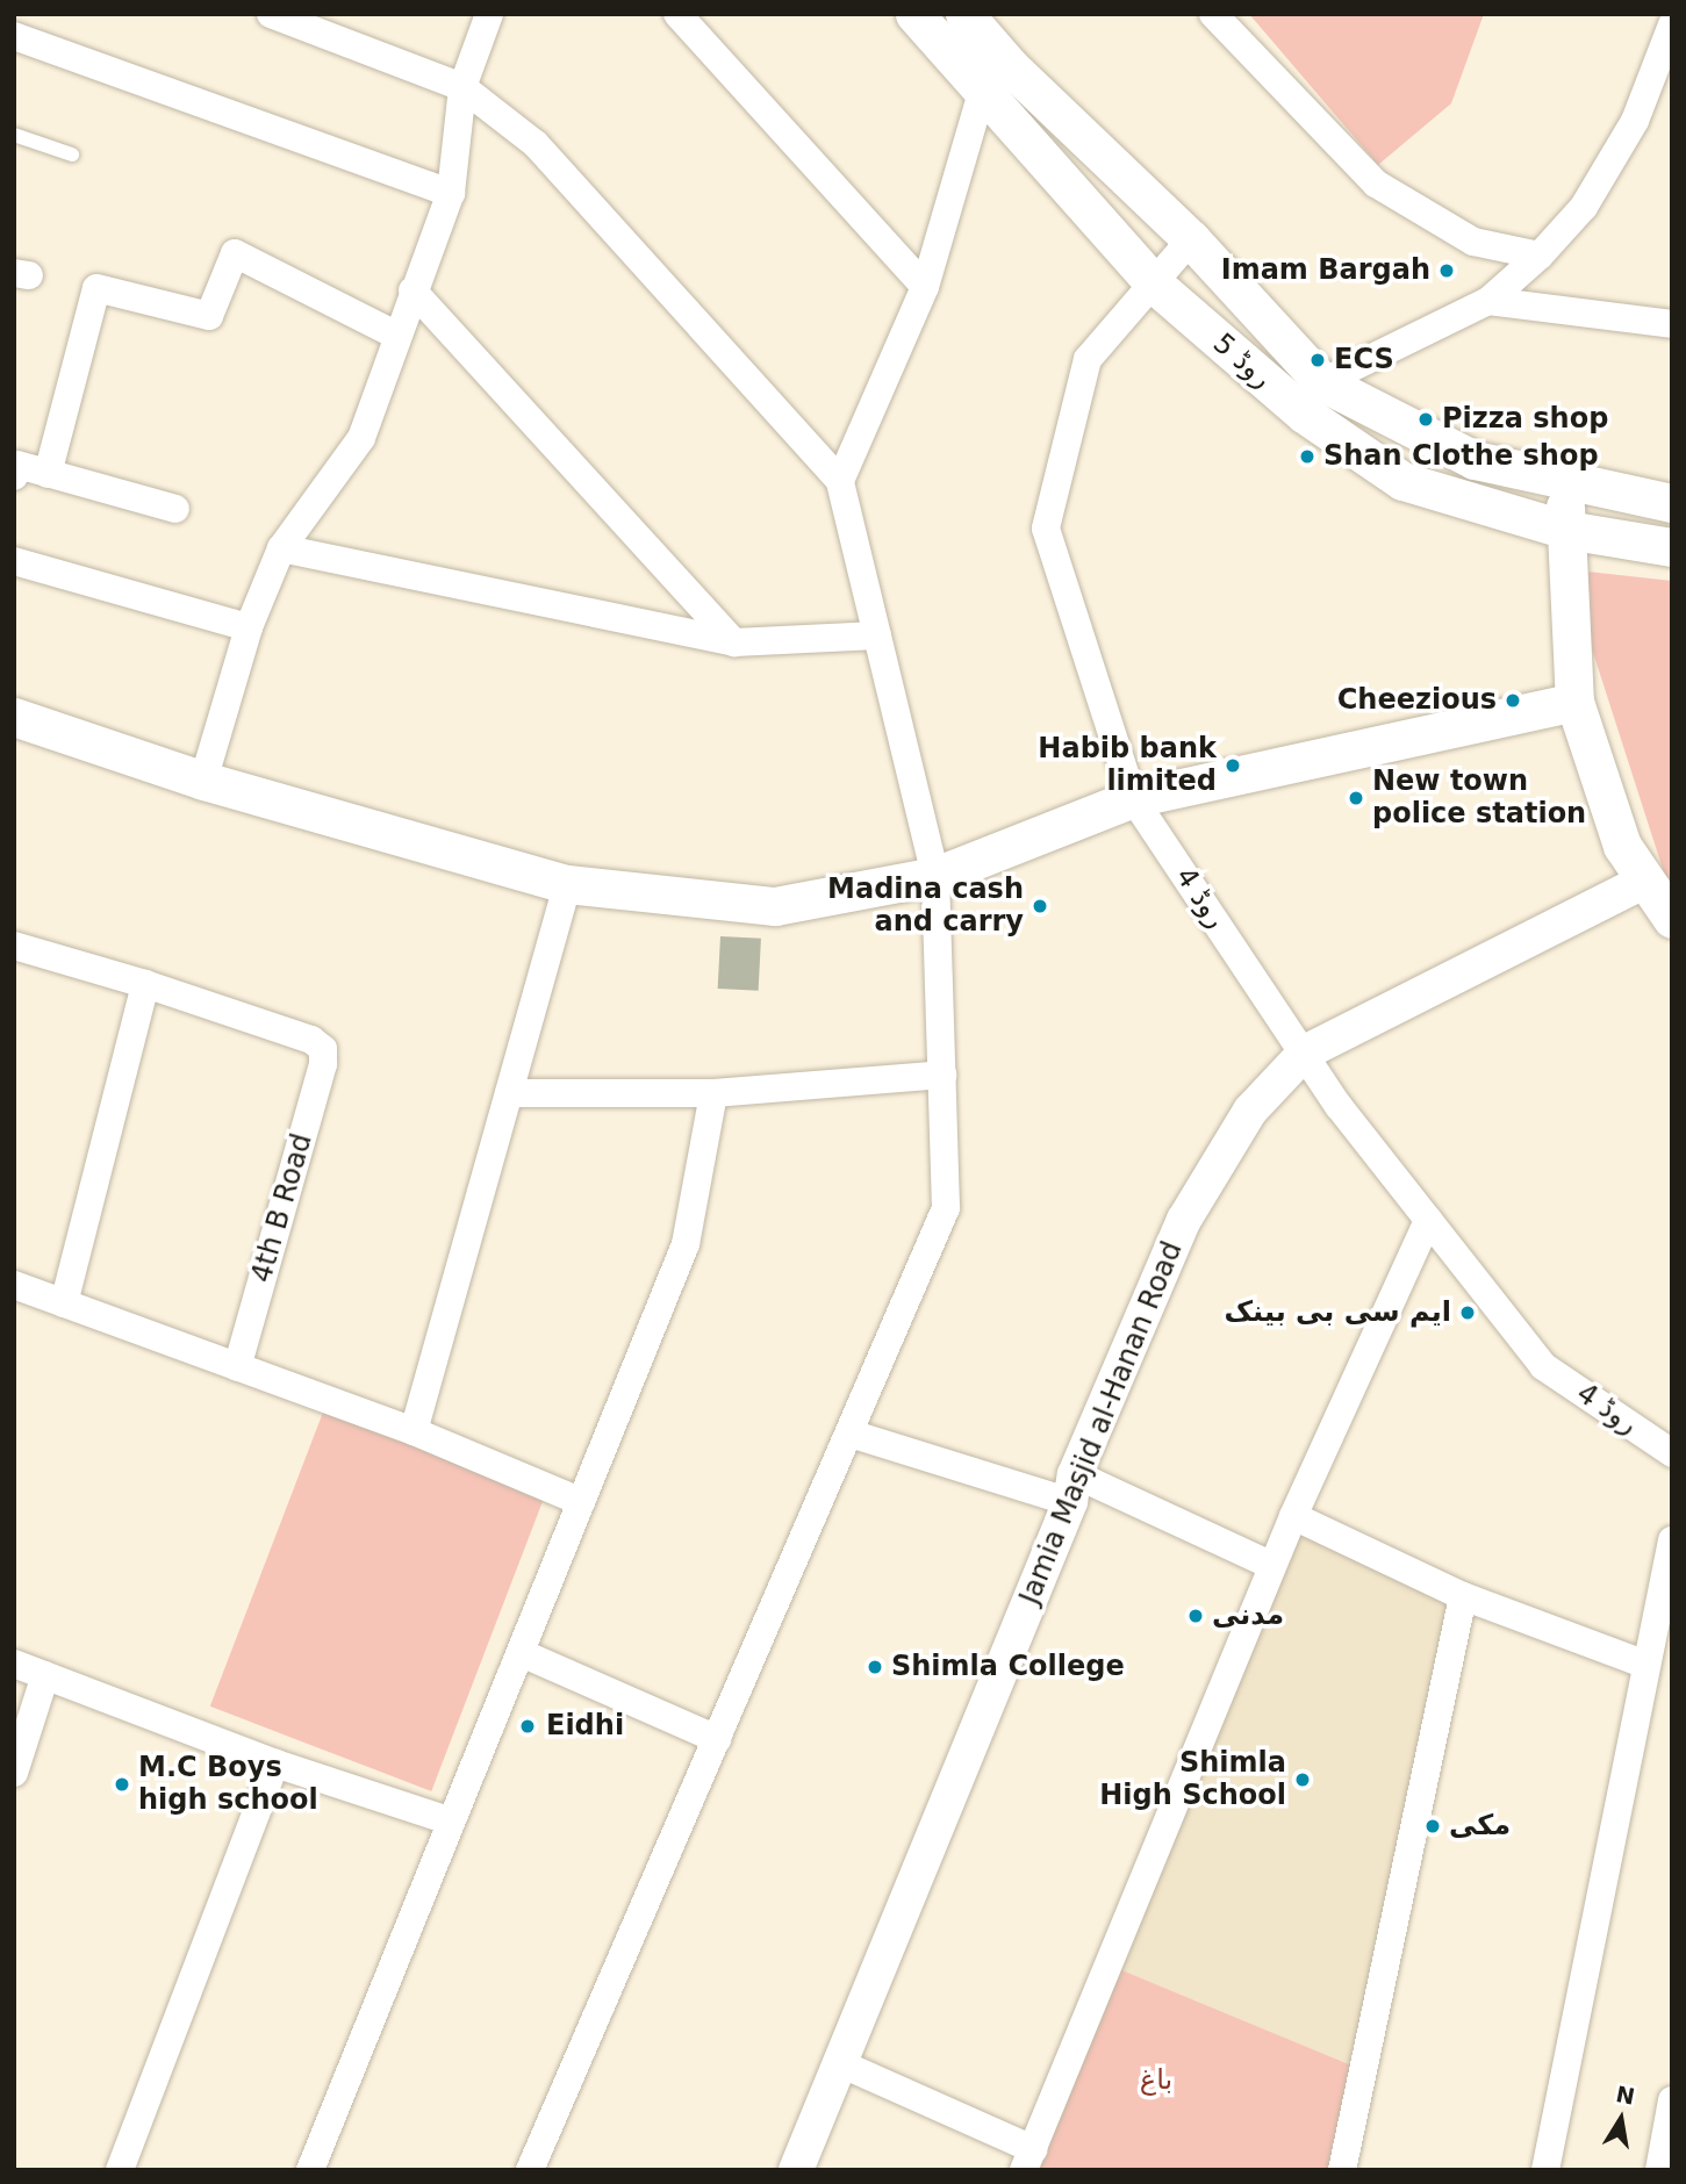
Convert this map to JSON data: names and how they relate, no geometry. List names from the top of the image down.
{
  "streets": {
    "main road": ["روڈ 5"],
    "street": ["روڈ 4", "4th B Road", "Jamia Masjid al-Hanan Road"]
  },
  "crossings": [
    ["روڈ 5", "روڈ 4"],
    ["روڈ 4", "Jamia Masjid al-Hanan Road"]
  ],
  "parks": ["باغ"],
  "places": [
    "Imam Bargah",
    "ECS",
    "Pizza shop",
    "Shan Clothe shop",
    "Cheezious",
    "Habib bank limited",
    "New town police station",
    "Madina cash and carry",
    "ایم سی بی بینک",
    "مدنی",
    "Shimla College",
    "Eidhi",
    "Shimla High School",
    "M.C Boys high school",
    "مکی"
  ],
  "north": "top"
}
